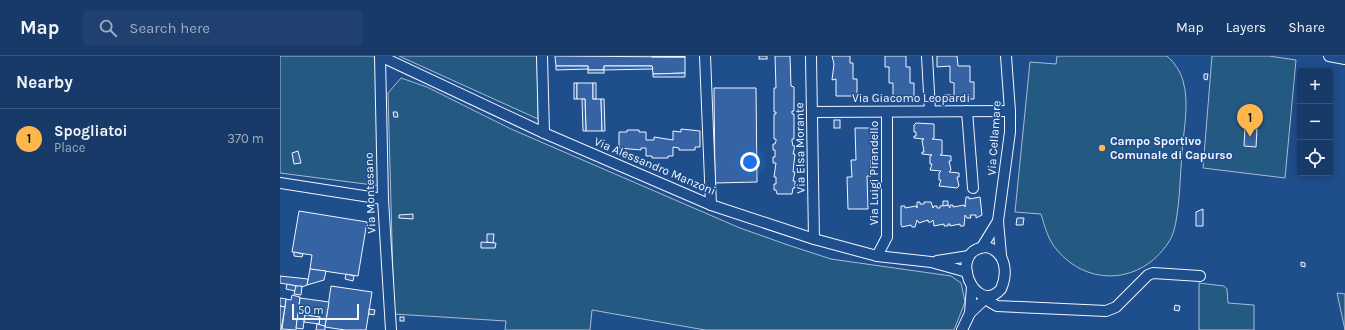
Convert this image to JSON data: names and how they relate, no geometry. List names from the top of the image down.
{
  "streets": {
    "street": [
      "Via Giacomo Leopardi",
      "Via Cellamare",
      "Via Elsa Morante",
      "Via Alessandro Manzoni",
      "Via Luigi Pirandello",
      "Via Montesano"
    ]
  },
  "crossings": [
    ["Via Giacomo Leopardi", "Via Cellamare"],
    ["Via Giacomo Leopardi", "Via Elsa Morante"],
    ["Via Giacomo Leopardi", "Via Luigi Pirandello"],
    ["Via Cellamare", "Via Alessandro Manzoni"],
    ["Via Elsa Morante", "Via Alessandro Manzoni"],
    ["Via Alessandro Manzoni", "Via Luigi Pirandello"],
    ["Via Alessandro Manzoni", "Via Montesano"]
  ],
  "places": ["Campo Sportivo Comunale di Capurso"],
  "scale_bar": "50 m",
  "page": {
    "header": "Map",
    "search": "Search here",
    "nav": ["Map", "Layers", "Share"],
    "heading": "Nearby",
    "map_buttons": ["+", "−"],
    "pins": "1",
    "list": [
      {
        "mark": "1",
        "name": "Spogliatoi",
        "note": "Place",
        "value": "370 m"
      }
    ],
    "scale": "50 m"
  }
}
